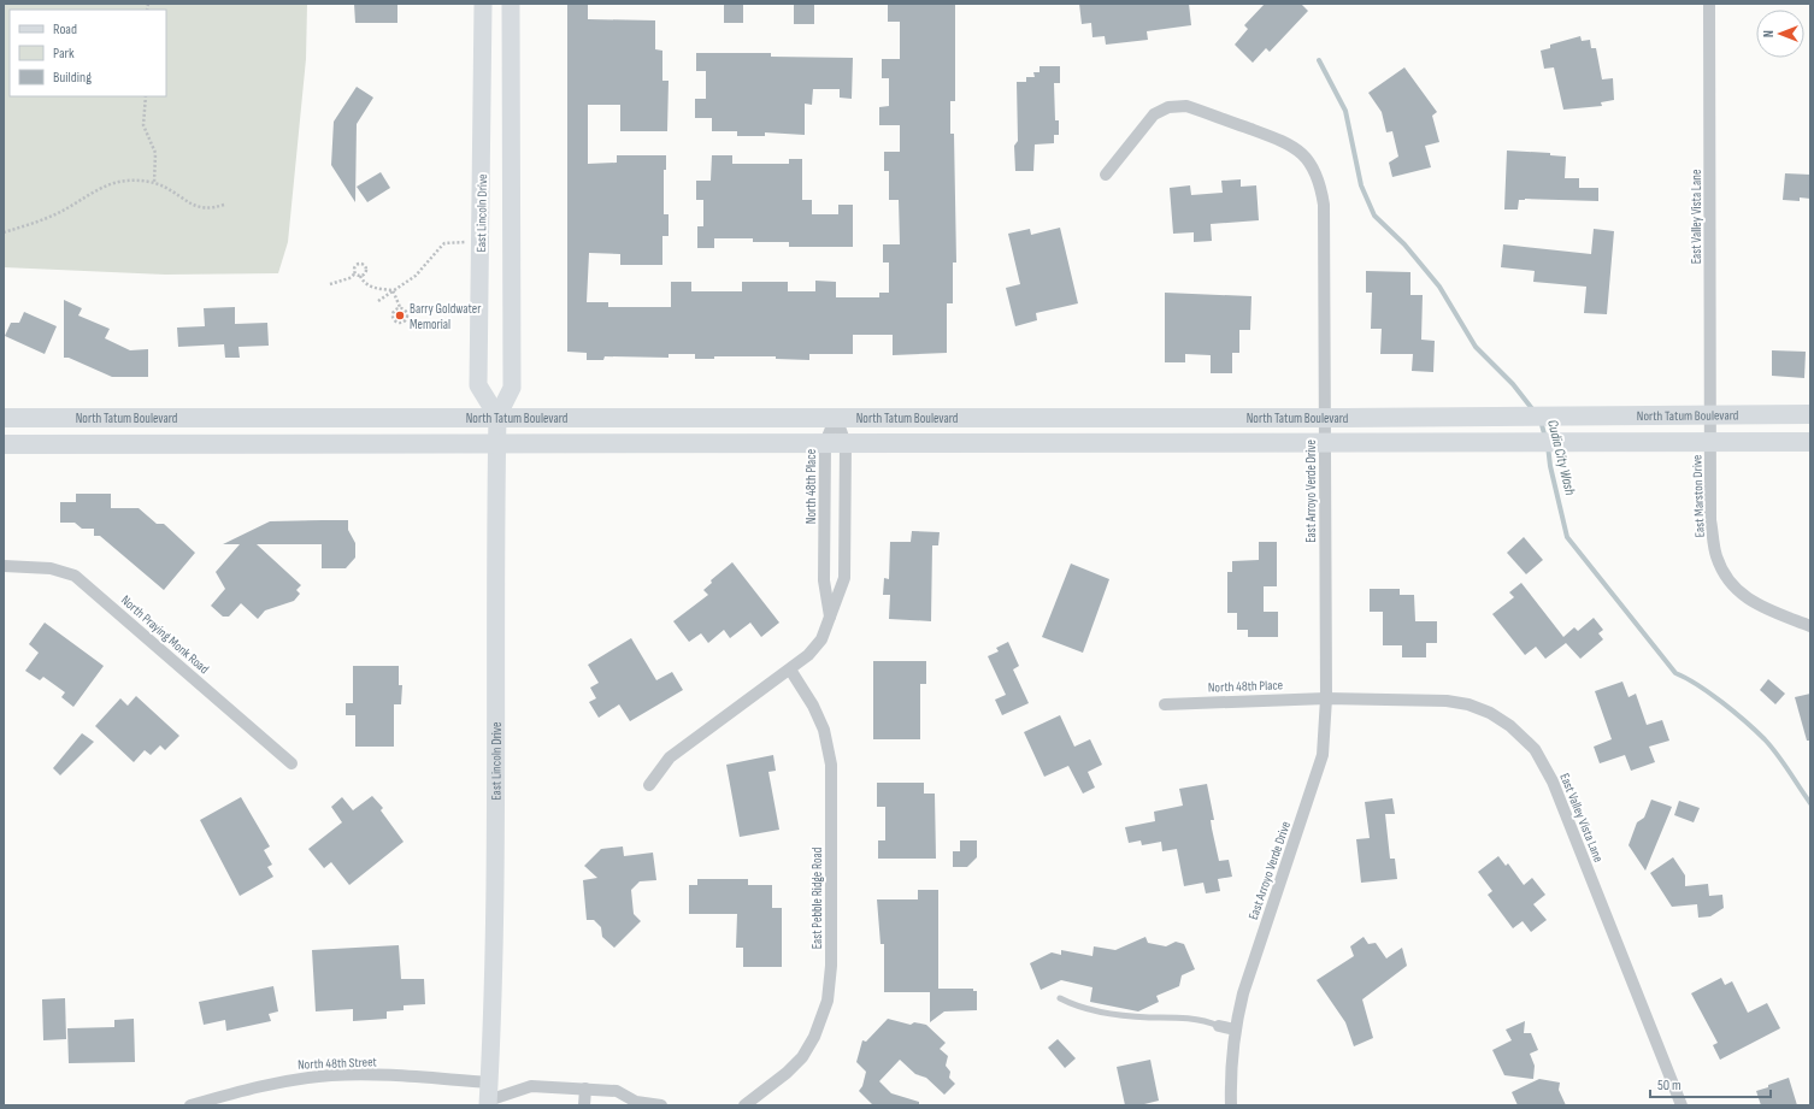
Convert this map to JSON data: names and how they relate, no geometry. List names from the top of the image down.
{
  "streets": {
    "main road": ["East Lincoln Drive", "North Tatum Boulevard"],
    "street": [
      "East Valley Vista Lane",
      "North 48th Place",
      "East Arroyo Verde Drive",
      "East Marston Drive",
      "North Praying Monk Road",
      "East Pebble Ridge Road",
      "North 48th Street"
    ]
  },
  "crossings": [
    ["East Lincoln Drive", "North Tatum Boulevard"],
    ["East Lincoln Drive", "North 48th Street"],
    ["East Valley Vista Lane", "North Tatum Boulevard"],
    ["East Valley Vista Lane", "North 48th Place"],
    ["East Valley Vista Lane", "East Arroyo Verde Drive"],
    ["East Valley Vista Lane", "East Marston Drive"],
    ["North Tatum Boulevard", "North 48th Place"],
    ["North Tatum Boulevard", "East Arroyo Verde Drive"],
    ["North Tatum Boulevard", "East Marston Drive"],
    ["North 48th Place", "East Arroyo Verde Drive"]
  ],
  "water": ["Cudia City Wash"],
  "places": ["Barry Goldwater Memorial"],
  "legend": ["Road", "Park", "Building"],
  "scale_bar": "50 m",
  "north": "left"
}
